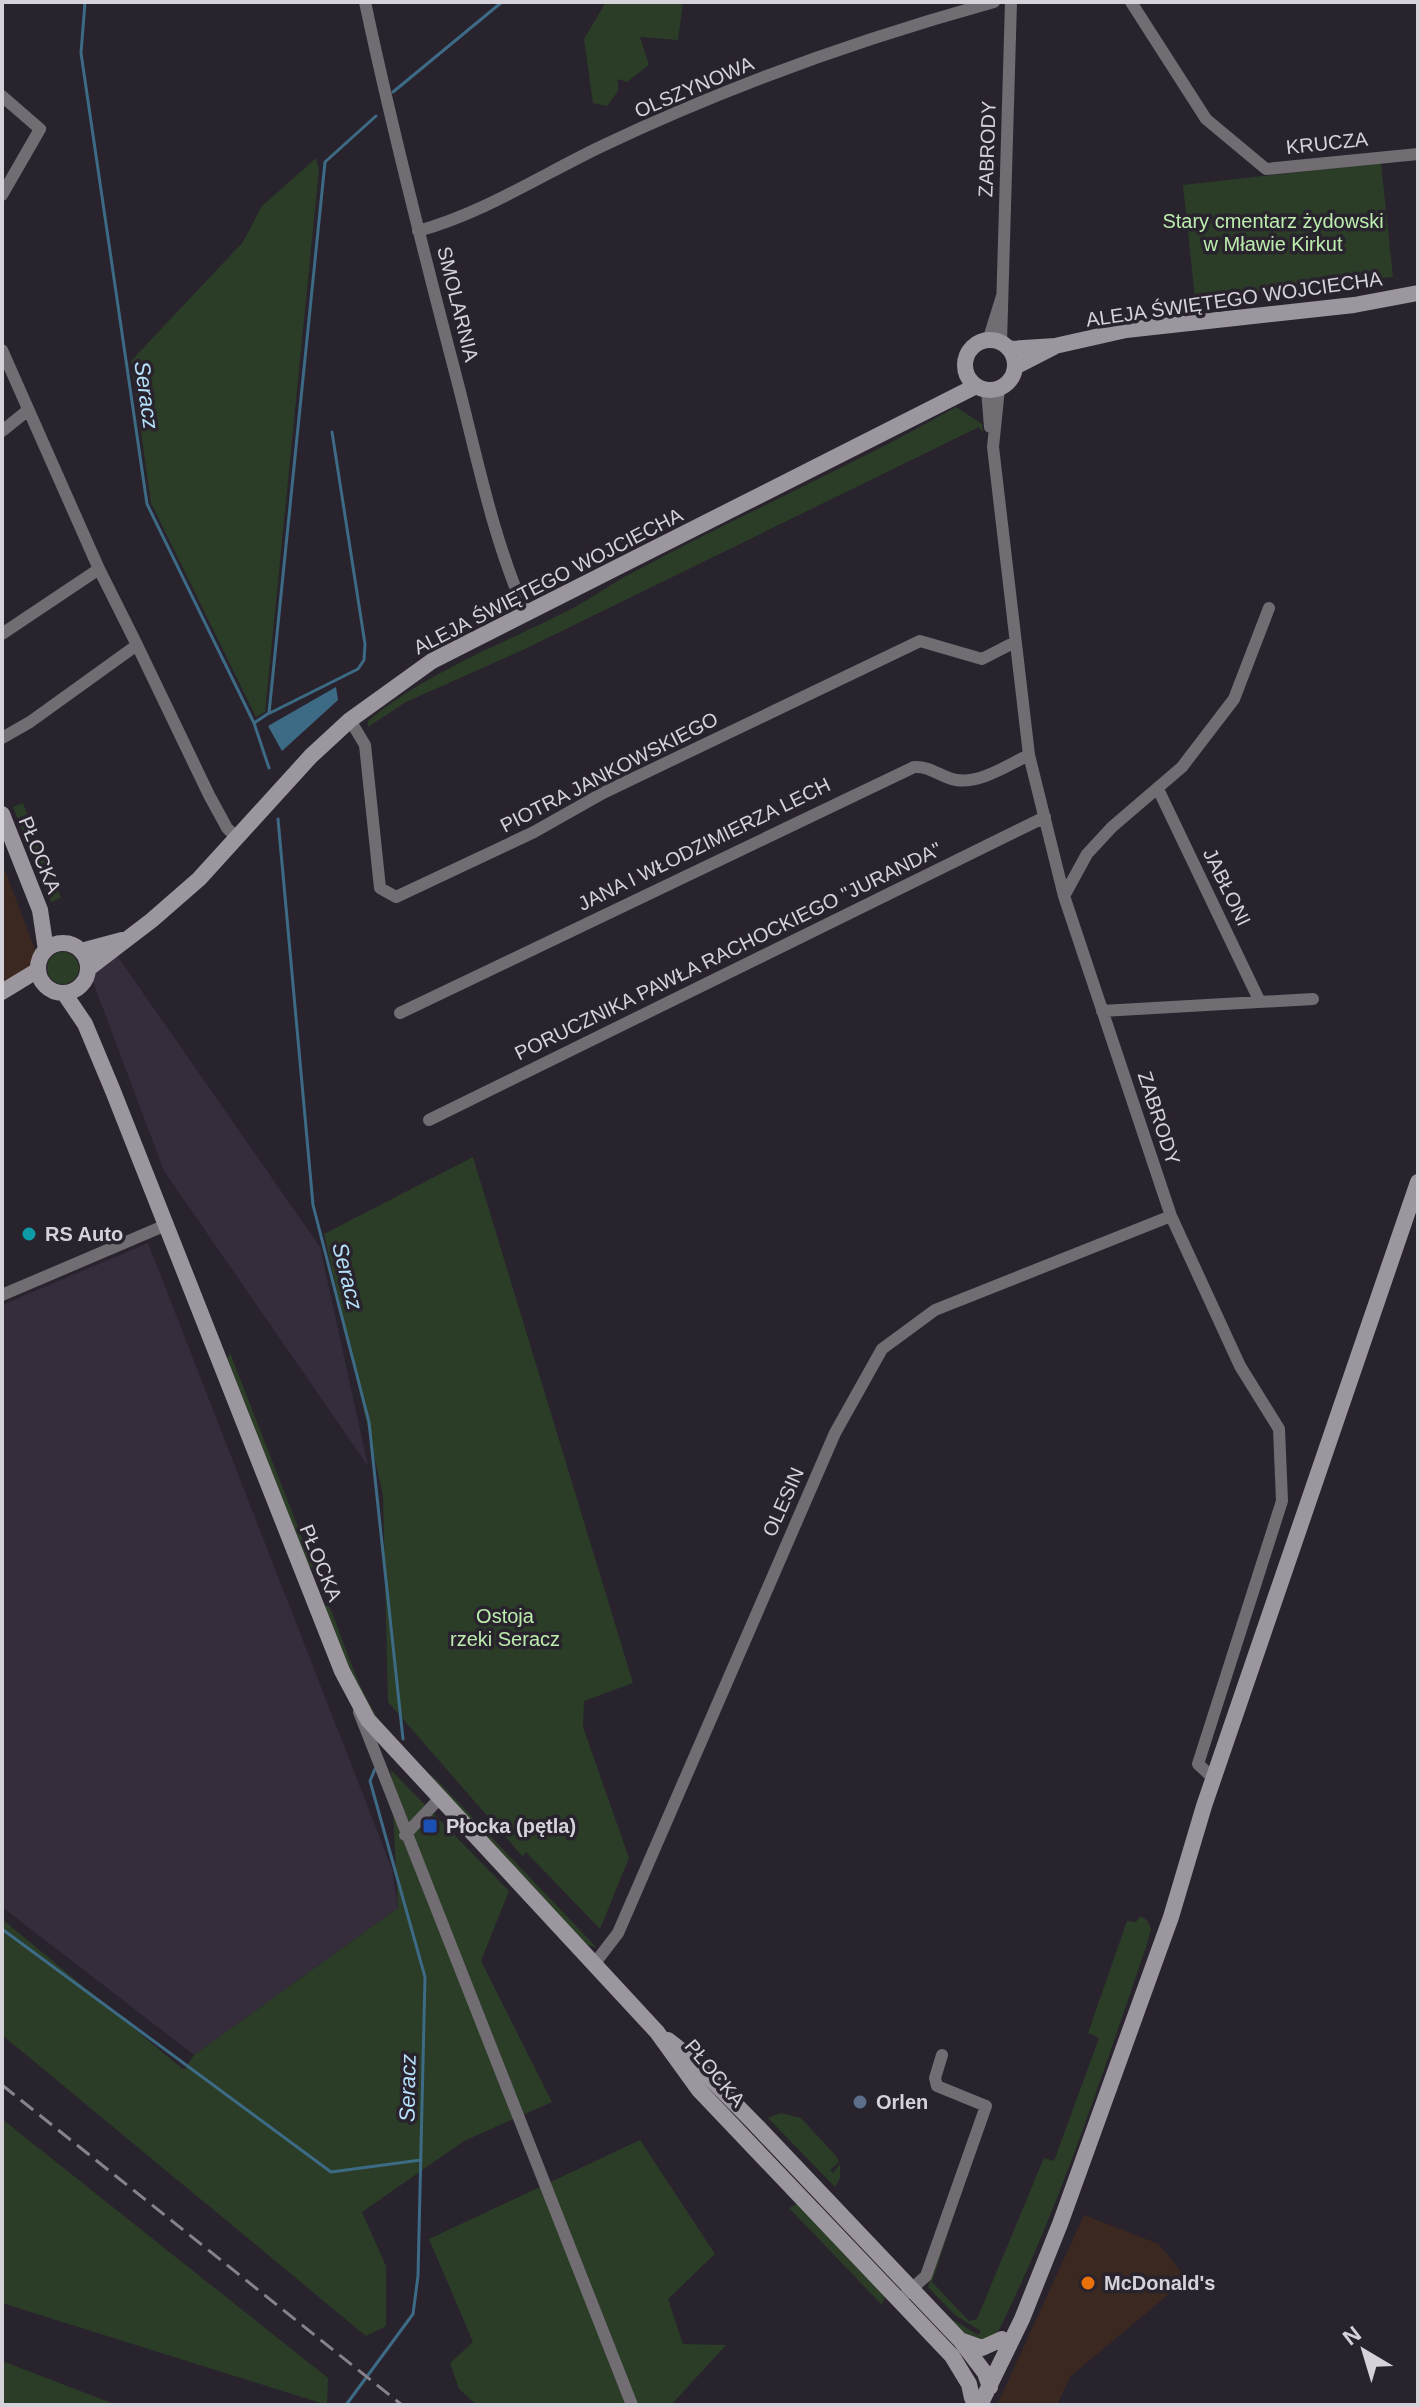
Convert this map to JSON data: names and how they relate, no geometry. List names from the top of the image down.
{
  "streets": {
    "street": [
      "OLSZYNOWA",
      "KRUCZA",
      "ZABRODY",
      "ALEJA ŚWIĘTEGO WOJCIECHA",
      "SMOLARNIA",
      "PIOTRA JANKOWSKIEGO",
      "JANA I WŁODZIMIERZA LECH",
      "PŁOCKA",
      "JABŁONI",
      "PORUCZNIKA PAWŁA RACHOCKIEGO \"JURANDA\"",
      "OLESIN"
    ]
  },
  "crossings": [
    ["OLSZYNOWA", "SMOLARNIA"],
    ["ZABRODY", "ALEJA ŚWIĘTEGO WOJCIECHA"],
    ["ZABRODY", "PIOTRA JANKOWSKIEGO"],
    ["ZABRODY", "JANA I WŁODZIMIERZA LECH"],
    ["ZABRODY", "PORUCZNIKA PAWŁA RACHOCKIEGO \"JURANDA\""],
    ["ZABRODY", "OLESIN"],
    ["ALEJA ŚWIĘTEGO WOJCIECHA", "SMOLARNIA"],
    ["ALEJA ŚWIĘTEGO WOJCIECHA", "PIOTRA JANKOWSKIEGO"],
    ["ALEJA ŚWIĘTEGO WOJCIECHA", "PŁOCKA"],
    ["PŁOCKA", "OLESIN"]
  ],
  "water": ["Seracz"],
  "parks": ["Stary cmentarz żydowski w Mławie Kirkut", "Ostoja rzeki Seracz"],
  "places": {
    "other": ["RS Auto", "Orlen", "McDonald's"],
    "transit": ["Płocka (pętla)"]
  },
  "north": "top left"
}
